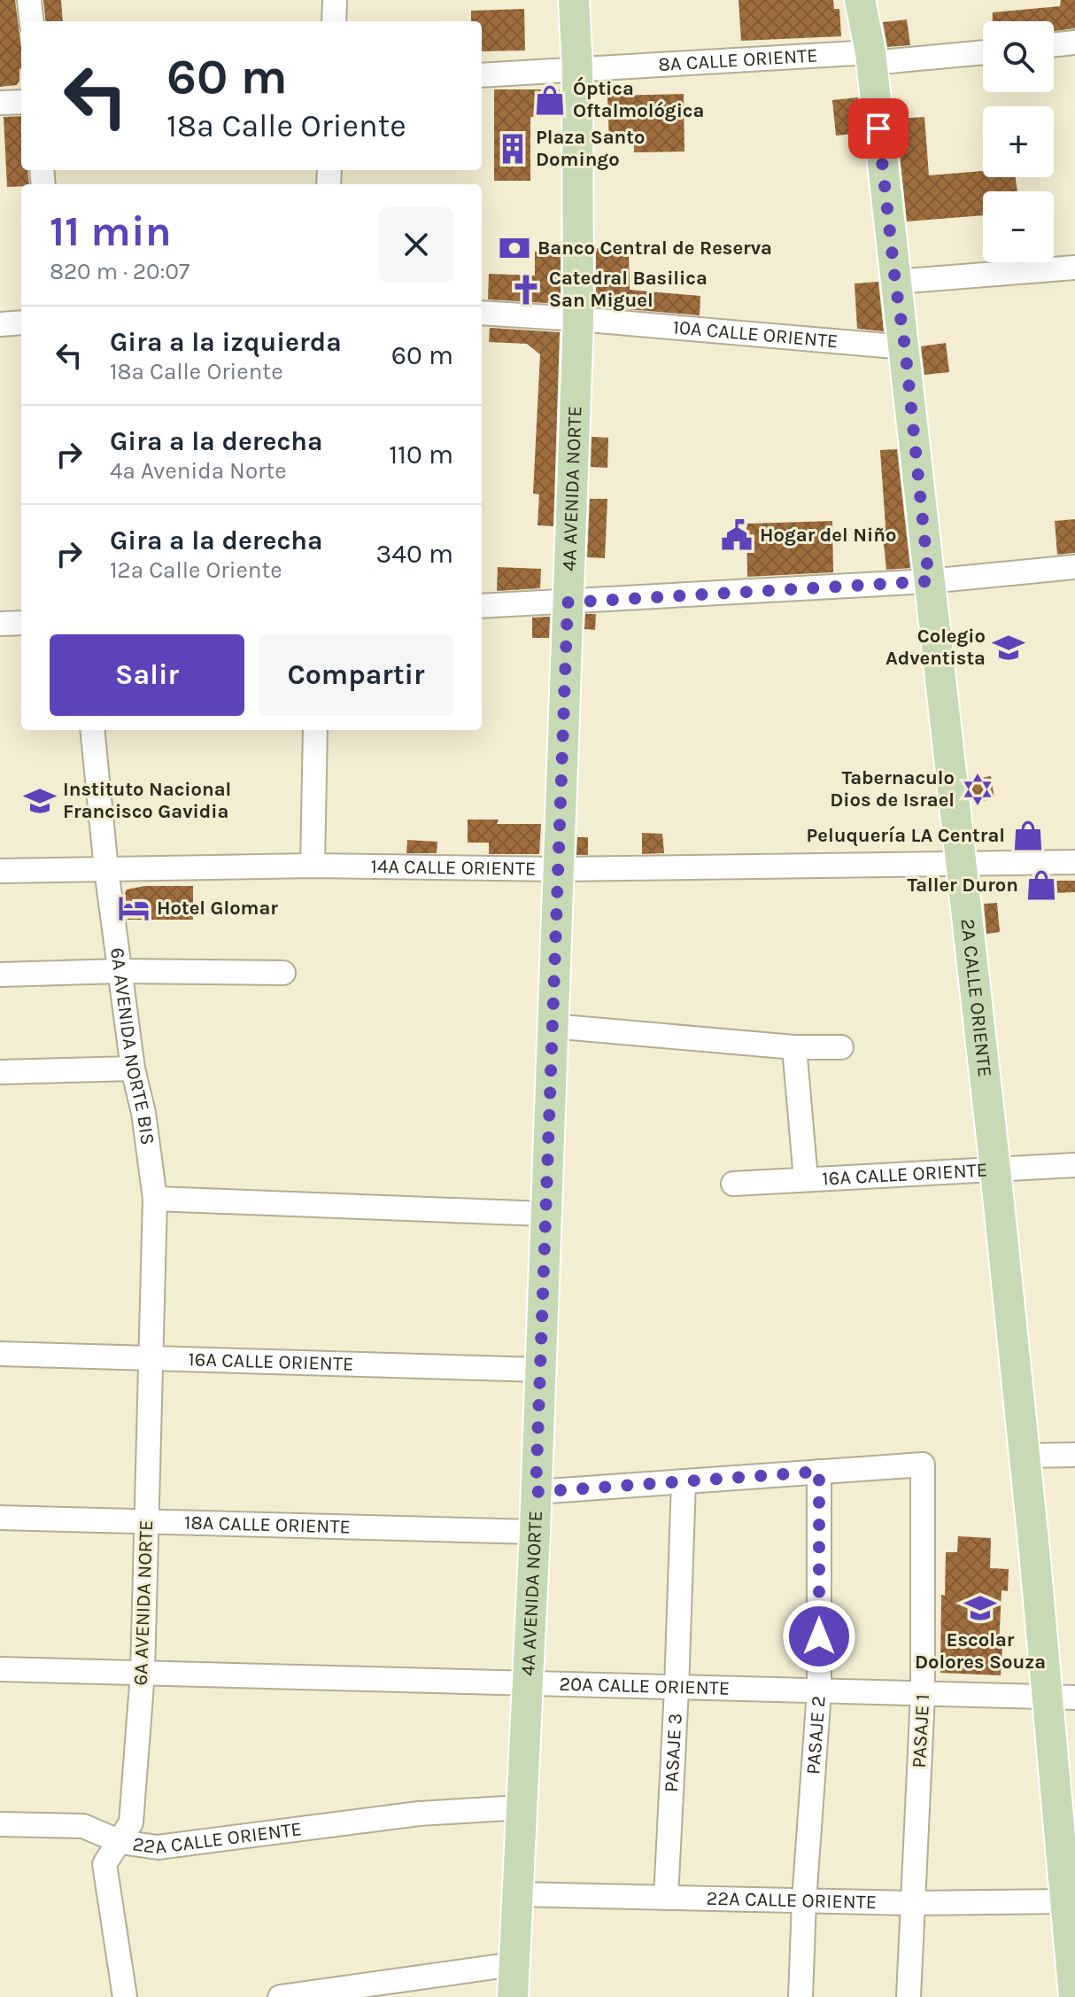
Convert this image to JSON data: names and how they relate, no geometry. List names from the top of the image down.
{
  "streets": {
    "main road": ["4A AVENIDA NORTE", "2A CALLE ORIENTE"],
    "street": [
      "8A CALLE ORIENTE",
      "10A CALLE ORIENTE",
      "14A CALLE ORIENTE",
      "6A AVENIDA NORTE BIS",
      "16A CALLE ORIENTE",
      "18A CALLE ORIENTE",
      "6A AVENIDA NORTE",
      "20A CALLE ORIENTE",
      "PASAJE 1",
      "PASAJE 2",
      "PASAJE 3",
      "22A CALLE ORIENTE"
    ]
  },
  "crossings": [
    ["8A CALLE ORIENTE", "4A AVENIDA NORTE"],
    ["8A CALLE ORIENTE", "2A CALLE ORIENTE"],
    ["10A CALLE ORIENTE", "4A AVENIDA NORTE"],
    ["10A CALLE ORIENTE", "2A CALLE ORIENTE"],
    ["4A AVENIDA NORTE", "14A CALLE ORIENTE"],
    ["4A AVENIDA NORTE", "16A CALLE ORIENTE"],
    ["4A AVENIDA NORTE", "18A CALLE ORIENTE"],
    ["4A AVENIDA NORTE", "20A CALLE ORIENTE"],
    ["4A AVENIDA NORTE", "22A CALLE ORIENTE"],
    ["14A CALLE ORIENTE", "2A CALLE ORIENTE"],
    ["14A CALLE ORIENTE", "6A AVENIDA NORTE BIS"],
    ["2A CALLE ORIENTE", "16A CALLE ORIENTE"],
    ["2A CALLE ORIENTE", "20A CALLE ORIENTE"],
    ["2A CALLE ORIENTE", "22A CALLE ORIENTE"],
    ["6A AVENIDA NORTE BIS", "6A AVENIDA NORTE"],
    ["16A CALLE ORIENTE", "6A AVENIDA NORTE"],
    ["18A CALLE ORIENTE", "6A AVENIDA NORTE"],
    ["6A AVENIDA NORTE", "20A CALLE ORIENTE"],
    ["6A AVENIDA NORTE", "22A CALLE ORIENTE"],
    ["20A CALLE ORIENTE", "PASAJE 1"],
    ["20A CALLE ORIENTE", "PASAJE 2"],
    ["20A CALLE ORIENTE", "PASAJE 3"],
    ["PASAJE 1", "PASAJE 2"],
    ["PASAJE 1", "22A CALLE ORIENTE"],
    ["PASAJE 2", "22A CALLE ORIENTE"],
    ["PASAJE 3", "22A CALLE ORIENTE"]
  ],
  "places": {
    "shop": ["Óptica Oftalmológica", "Peluquería LA Central", "Taller Duron"],
    "building": ["Plaza Santo Domingo"],
    "bank": ["Banco Central de Reserva"],
    "church": ["Catedral Basilica San Miguel"],
    "public building": ["Hogar del Niño"],
    "school or university": ["Colegio Adventista", "Instituto Nacional Francisco Gavidia", "Escolar Dolores Souza"],
    "synagogue": ["Tabernaculo Dios de Israel"],
    "hotel": ["Hotel Glomar"]
  },
  "page": {
    "map_buttons": ["+", "−"],
    "turn": ["60 m", "18a Calle Oriente"],
    "heading": ["11 min", "820 m · 20:07"],
    "list": [
      {
        "name": "Gira a la izquierda",
        "note": "18a Calle Oriente",
        "value": "60 m"
      },
      {
        "name": "Gira a la derecha",
        "note": "4a Avenida Norte",
        "value": "110 m"
      },
      {
        "name": "Gira a la derecha",
        "note": "12a Calle Oriente",
        "value": "340 m"
      }
    ],
    "buttons": ["Salir", "Compartir"]
  }
}
